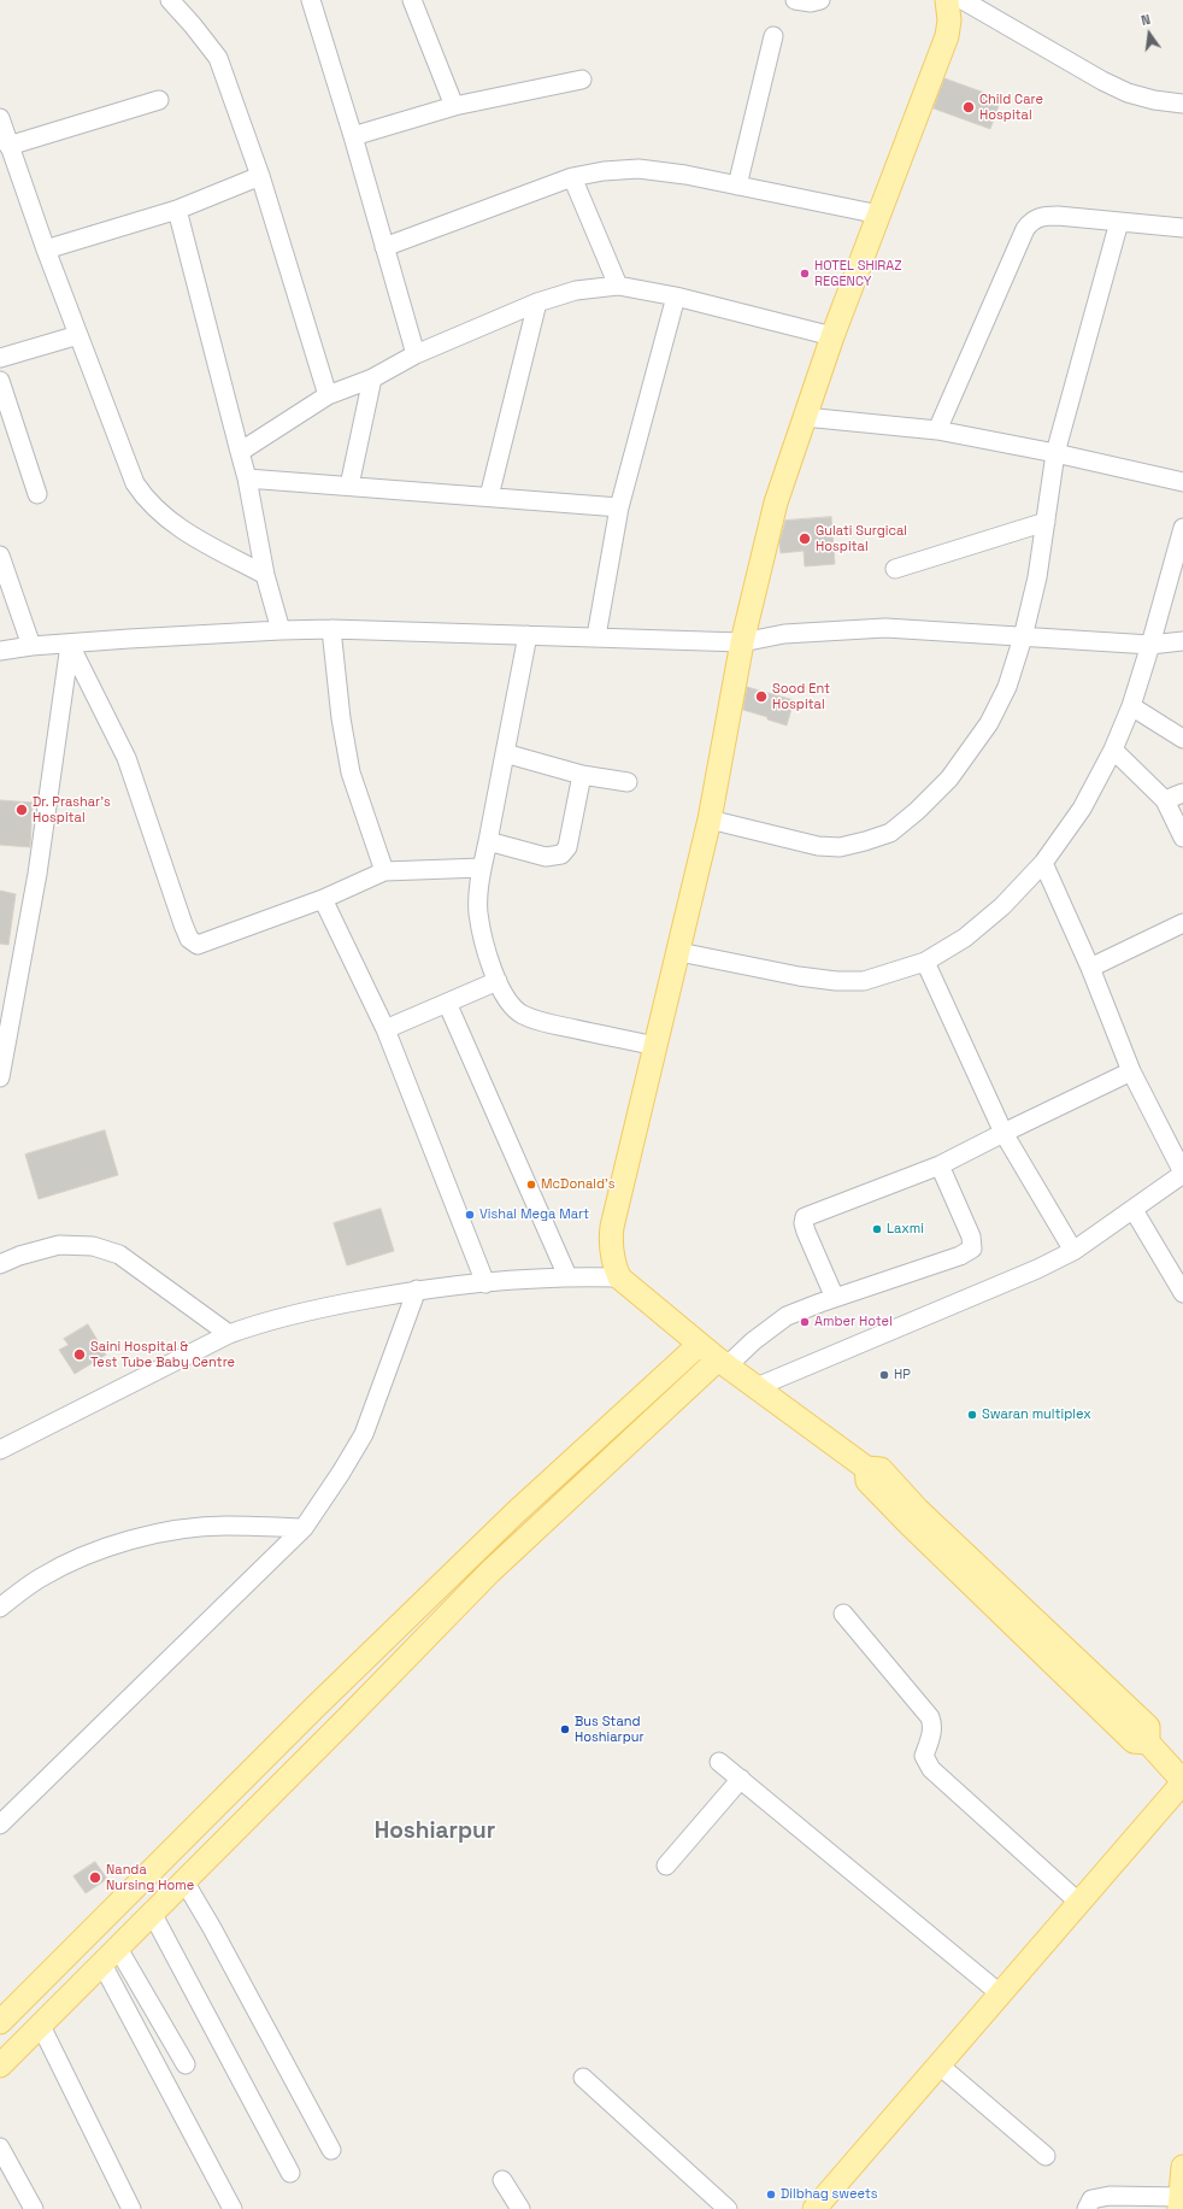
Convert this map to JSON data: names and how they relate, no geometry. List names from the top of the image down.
{
  "districts": ["Hoshiarpur"],
  "places": [
    "Child Care Hospital",
    "HOTEL SHIRAZ REGENCY",
    "Gulati Surgical Hospital",
    "Sood Ent Hospital",
    "Dr. Prashar's Hospital",
    "McDonald's",
    "Vishal Mega Mart",
    "Laxmi",
    "Amber Hotel",
    "Saini Hospital & Test Tube Baby Centre",
    "HP",
    "Swaran multiplex",
    "Bus Stand Hoshiarpur",
    "Nanda Nursing Home",
    "Dilbhag sweets"
  ],
  "north": "top"
}
